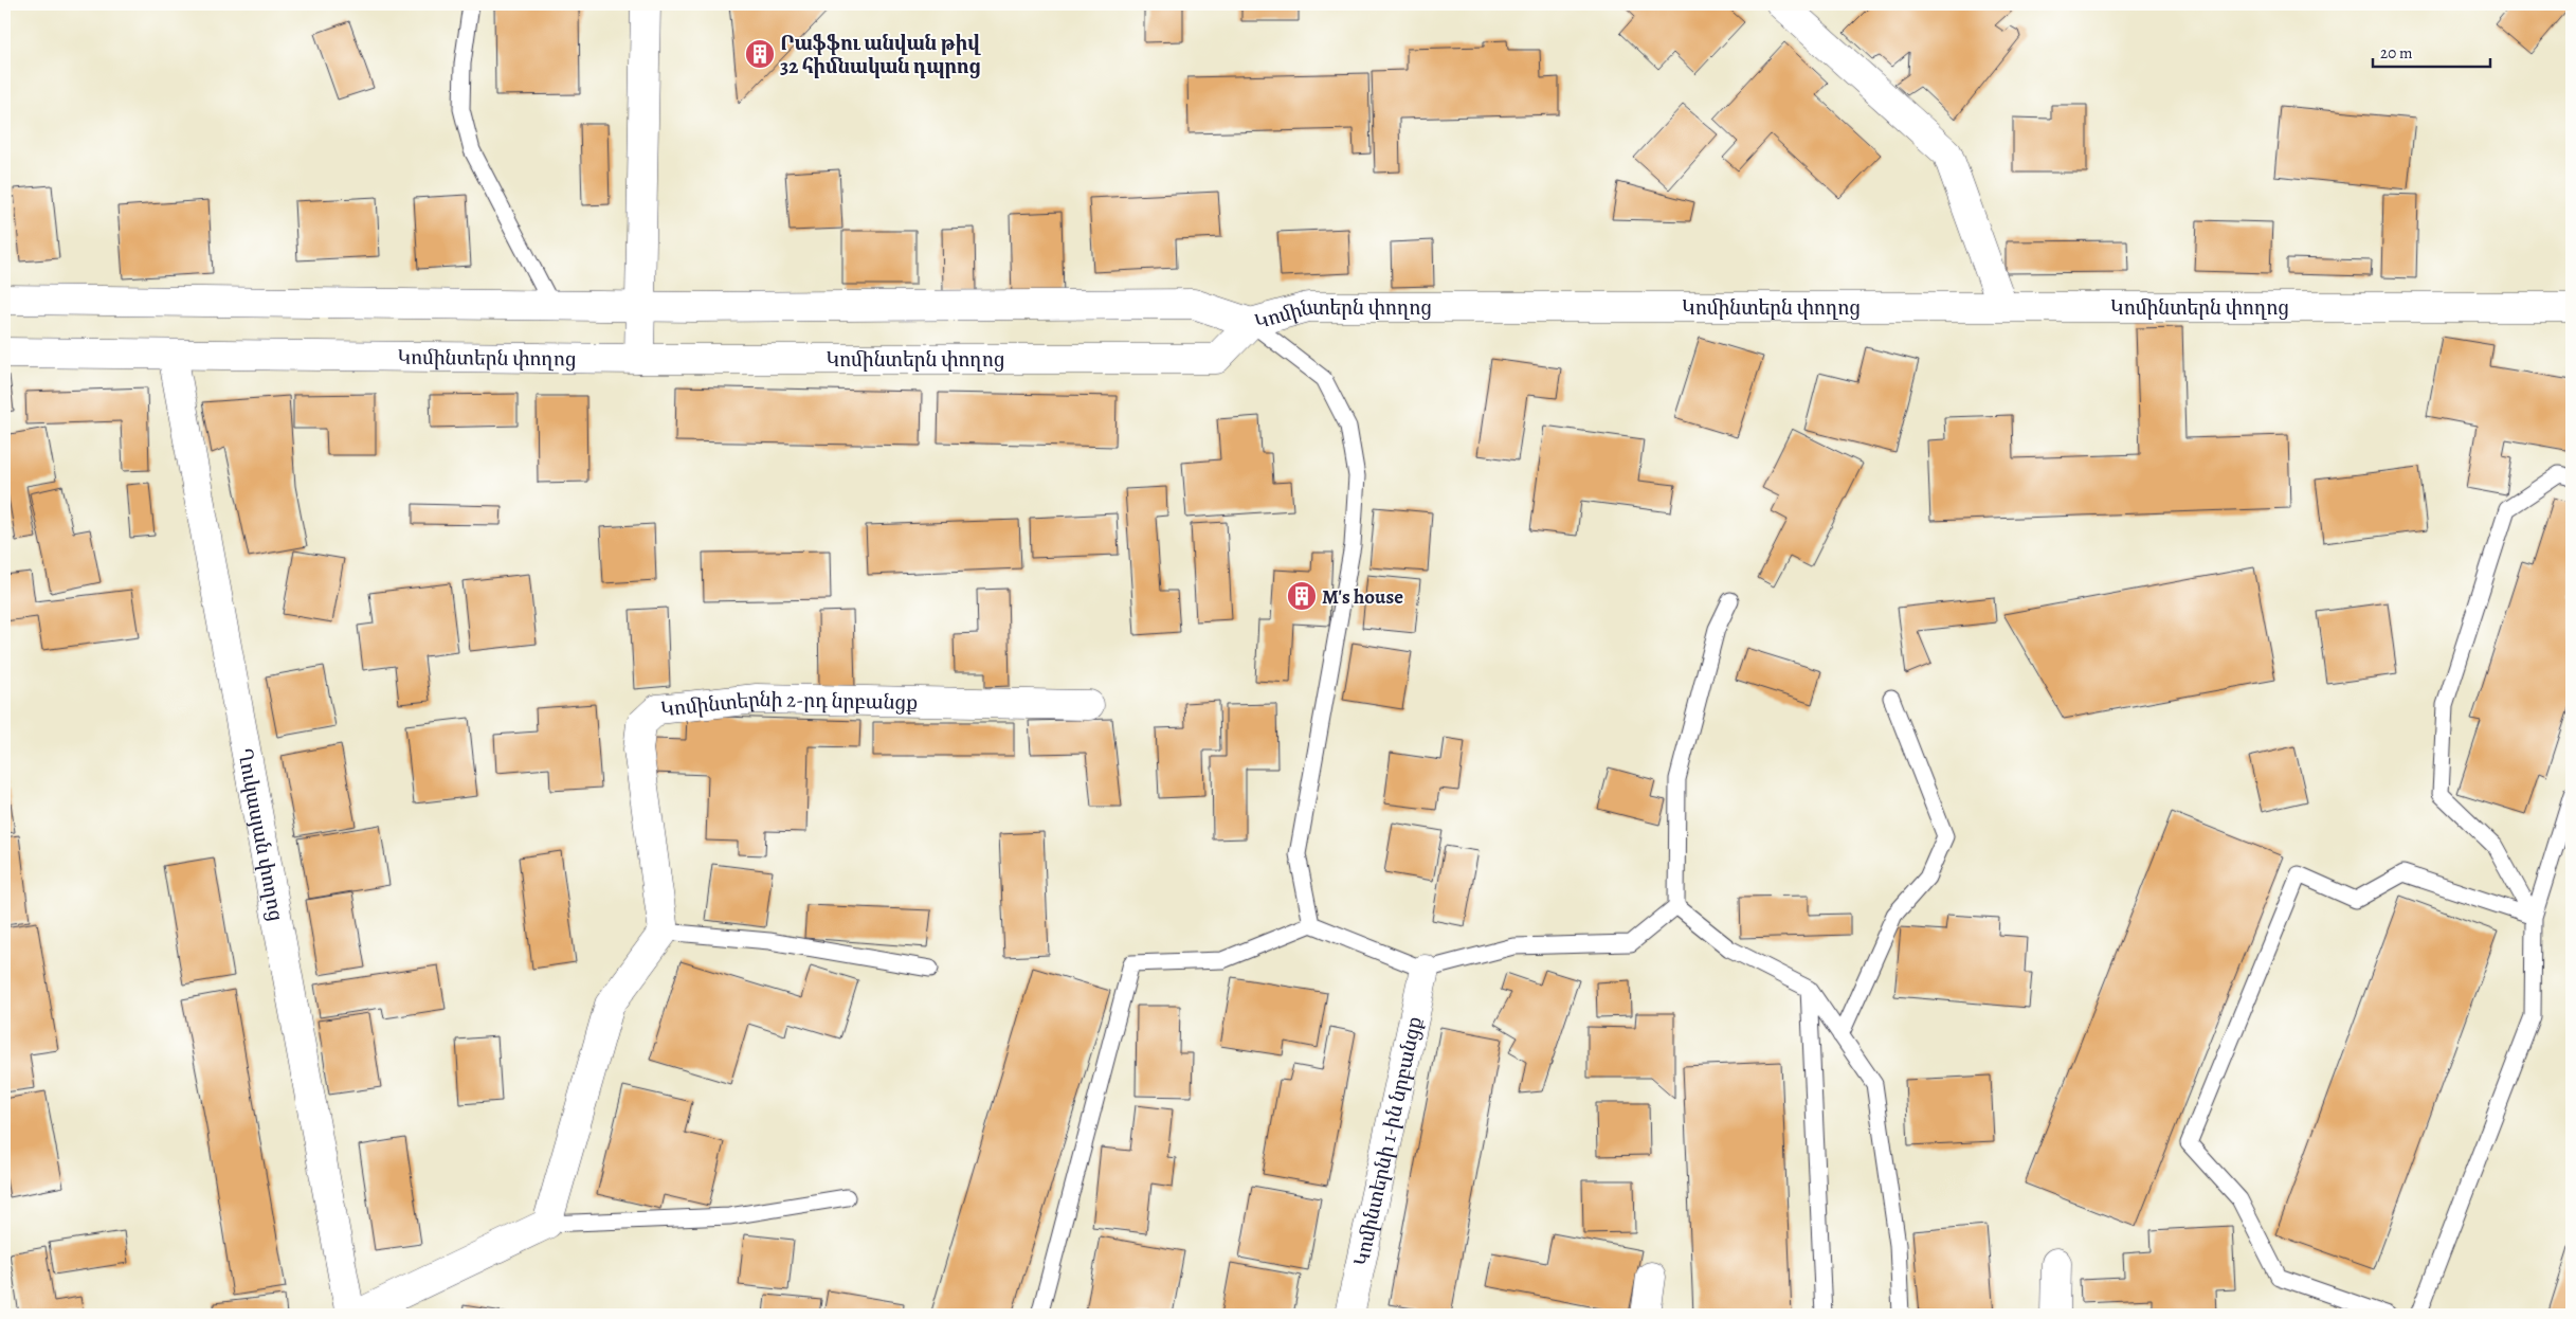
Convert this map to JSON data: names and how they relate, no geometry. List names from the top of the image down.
{
  "streets": {
    "street": [
      "Կոմինտերն փողոց",
      "Կոմինտերնի 2-րդ նրբանցք",
      "Ղուկասյան փողոց",
      "Կոմինտերնի 1-ին նրբանցք"
    ]
  },
  "crossings": [
    ["Կոմինտերն փողոց", "Ղուկասյան փողոց"]
  ],
  "places": {
    "building": ["Րաֆֆու անվան թիվ 32 հիմնական դպրոց", "M's house"]
  },
  "scale_bar": "20 m"
}
